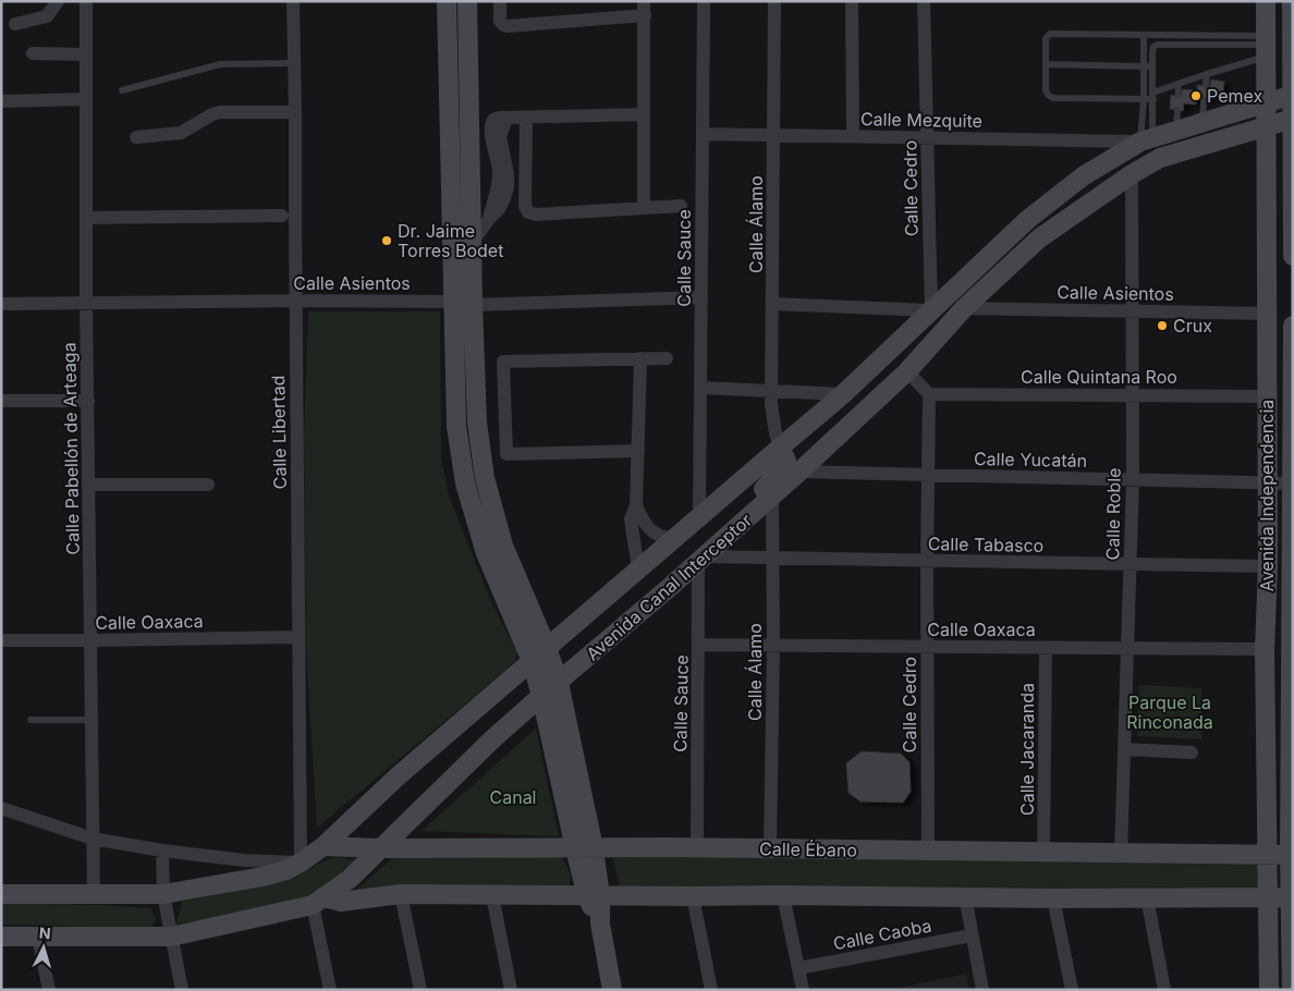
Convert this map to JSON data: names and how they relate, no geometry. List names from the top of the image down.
{
  "streets": {
    "main road": ["Avenida Independencia", "Avenida Canal Interceptor", "Calle Ébano"],
    "street": [
      "Calle Mezquite",
      "Calle Cedro",
      "Calle Álamo",
      "Calle Sauce",
      "Calle Asientos",
      "Calle Quintana Roo",
      "Calle Libertad",
      "Calle Pabellón de Arteaga",
      "Calle Yucatán",
      "Calle Roble",
      "Calle Tabasco",
      "Calle Oaxaca",
      "Calle Jacaranda",
      "Calle Caoba"
    ]
  },
  "crossings": [
    ["Calle Mezquite", "Calle Cedro"],
    ["Calle Mezquite", "Calle Álamo"],
    ["Calle Mezquite", "Calle Sauce"],
    ["Calle Mezquite", "Avenida Canal Interceptor"],
    ["Calle Cedro", "Calle Quintana Roo"],
    ["Calle Cedro", "Calle Yucatán"],
    ["Calle Cedro", "Calle Tabasco"],
    ["Calle Cedro", "Avenida Canal Interceptor"],
    ["Calle Cedro", "Calle Oaxaca"],
    ["Calle Cedro", "Calle Ébano"],
    ["Calle Álamo", "Calle Tabasco"],
    ["Calle Álamo", "Avenida Canal Interceptor"],
    ["Calle Álamo", "Calle Oaxaca"],
    ["Calle Álamo", "Calle Ébano"],
    ["Calle Sauce", "Calle Asientos"],
    ["Calle Sauce", "Calle Tabasco"],
    ["Calle Sauce", "Avenida Canal Interceptor"],
    ["Calle Sauce", "Calle Oaxaca"],
    ["Calle Sauce", "Calle Ébano"],
    ["Calle Asientos", "Calle Libertad"],
    ["Calle Asientos", "Calle Pabellón de Arteaga"],
    ["Calle Asientos", "Avenida Independencia"],
    ["Calle Asientos", "Calle Roble"],
    ["Calle Asientos", "Avenida Canal Interceptor"],
    ["Calle Quintana Roo", "Avenida Independencia"],
    ["Calle Quintana Roo", "Calle Roble"],
    ["Calle Libertad", "Avenida Canal Interceptor"],
    ["Calle Libertad", "Calle Oaxaca"],
    ["Calle Pabellón de Arteaga", "Avenida Canal Interceptor"],
    ["Calle Pabellón de Arteaga", "Calle Oaxaca"],
    ["Calle Yucatán", "Avenida Independencia"],
    ["Calle Yucatán", "Calle Roble"],
    ["Calle Yucatán", "Avenida Canal Interceptor"],
    ["Avenida Independencia", "Calle Tabasco"],
    ["Avenida Independencia", "Avenida Canal Interceptor"],
    ["Avenida Independencia", "Calle Oaxaca"],
    ["Avenida Independencia", "Calle Ébano"],
    ["Calle Roble", "Calle Tabasco"],
    ["Calle Roble", "Avenida Canal Interceptor"],
    ["Calle Roble", "Calle Oaxaca"],
    ["Calle Roble", "Calle Ébano"],
    ["Calle Tabasco", "Avenida Canal Interceptor"],
    ["Avenida Canal Interceptor", "Calle Ébano"],
    ["Calle Oaxaca", "Calle Jacaranda"],
    ["Calle Jacaranda", "Calle Ébano"]
  ],
  "parks": ["Parque La Rinconada", "Canal"],
  "places": ["Pemex", "Dr. Jaime Torres Bodet", "Crux"],
  "north": "top"
}
